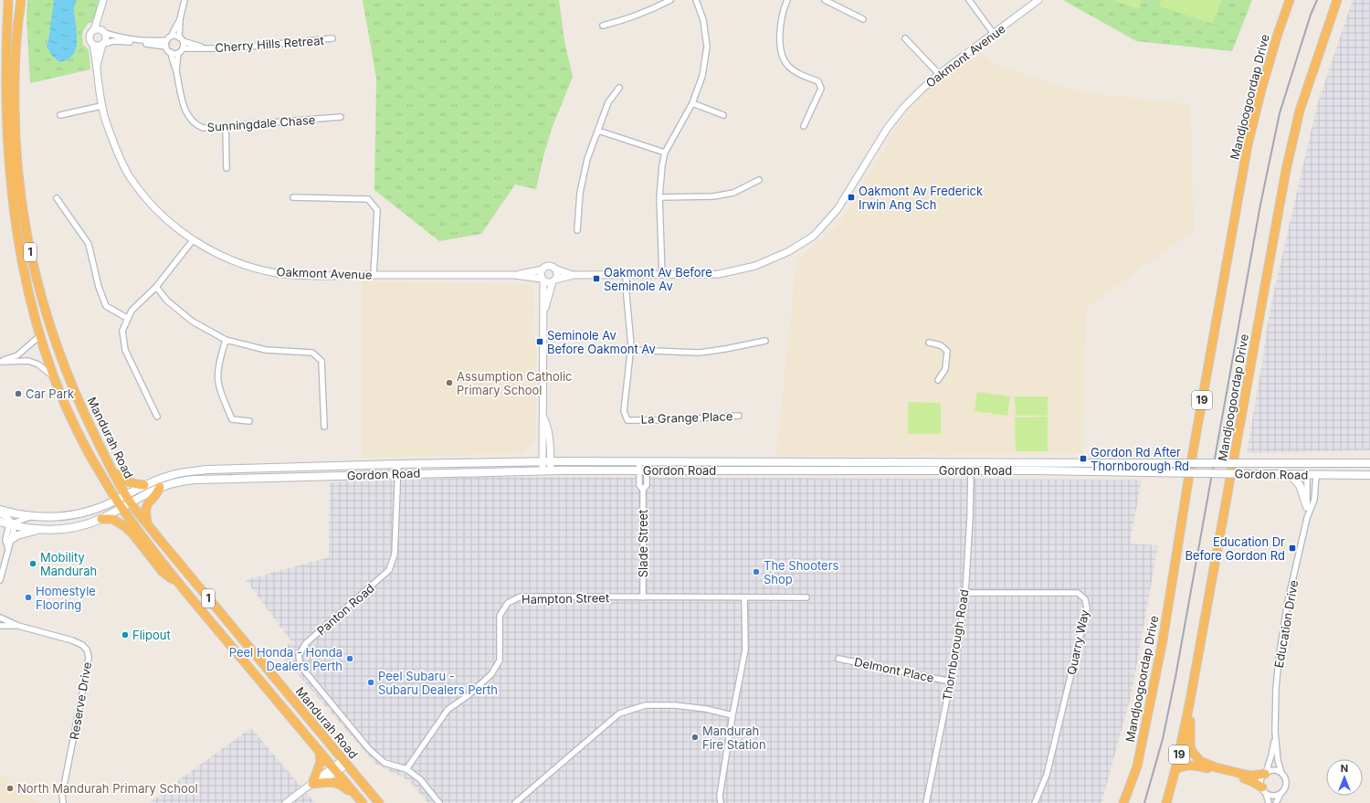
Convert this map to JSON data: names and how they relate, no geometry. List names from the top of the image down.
{
  "streets": {
    "highway": [
      "Mandjoogoordap Drive",
      "1",
      "19",
      "Mandurah Road"
    ],
    "main road": ["Gordon Road"],
    "street": [
      "Cherry Hills Retreat",
      "Oakmont Avenue",
      "Sunningdale Chase",
      "La Grange Place",
      "Slade Street",
      "Hampton Street",
      "Panton Road",
      "Education Drive",
      "Quarry Way",
      "Thornborough Road",
      "Delmont Place",
      "Reserve Drive"
    ]
  },
  "crossings": [
    ["Cherry Hills Retreat", "Sunningdale Chase"],
    ["Oakmont Avenue", "La Grange Place"],
    ["Mandurah Road", "Gordon Road"],
    ["Gordon Road", "Slade Street"],
    ["Gordon Road", "Panton Road"],
    ["Gordon Road", "Education Drive"],
    ["Gordon Road", "Thornborough Road"],
    ["Slade Street", "Hampton Street"],
    ["Hampton Street", "Panton Road"],
    ["Quarry Way", "Thornborough Road"],
    ["Thornborough Road", "Delmont Place"]
  ],
  "places": {
    "transit": [
      "Oakmont Av Frederick Irwin Ang Sch",
      "Oakmont Av Before Seminole Av",
      "Seminole Av Before Oakmont Av",
      "Gordon Rd After Thornborough Rd",
      "Education Dr Before Gordon Rd"
    ],
    "other": [
      "Assumption Catholic Primary School",
      "Car Park",
      "Mobility Mandurah",
      "The Shooters Shop",
      "Homestyle Flooring",
      "Flipout",
      "Peel Honda - Honda Dealers Perth",
      "Peel Subaru - Subaru Dealers Perth",
      "Mandurah Fire Station",
      "North Mandurah Primary School"
    ]
  },
  "north": "top"
}
